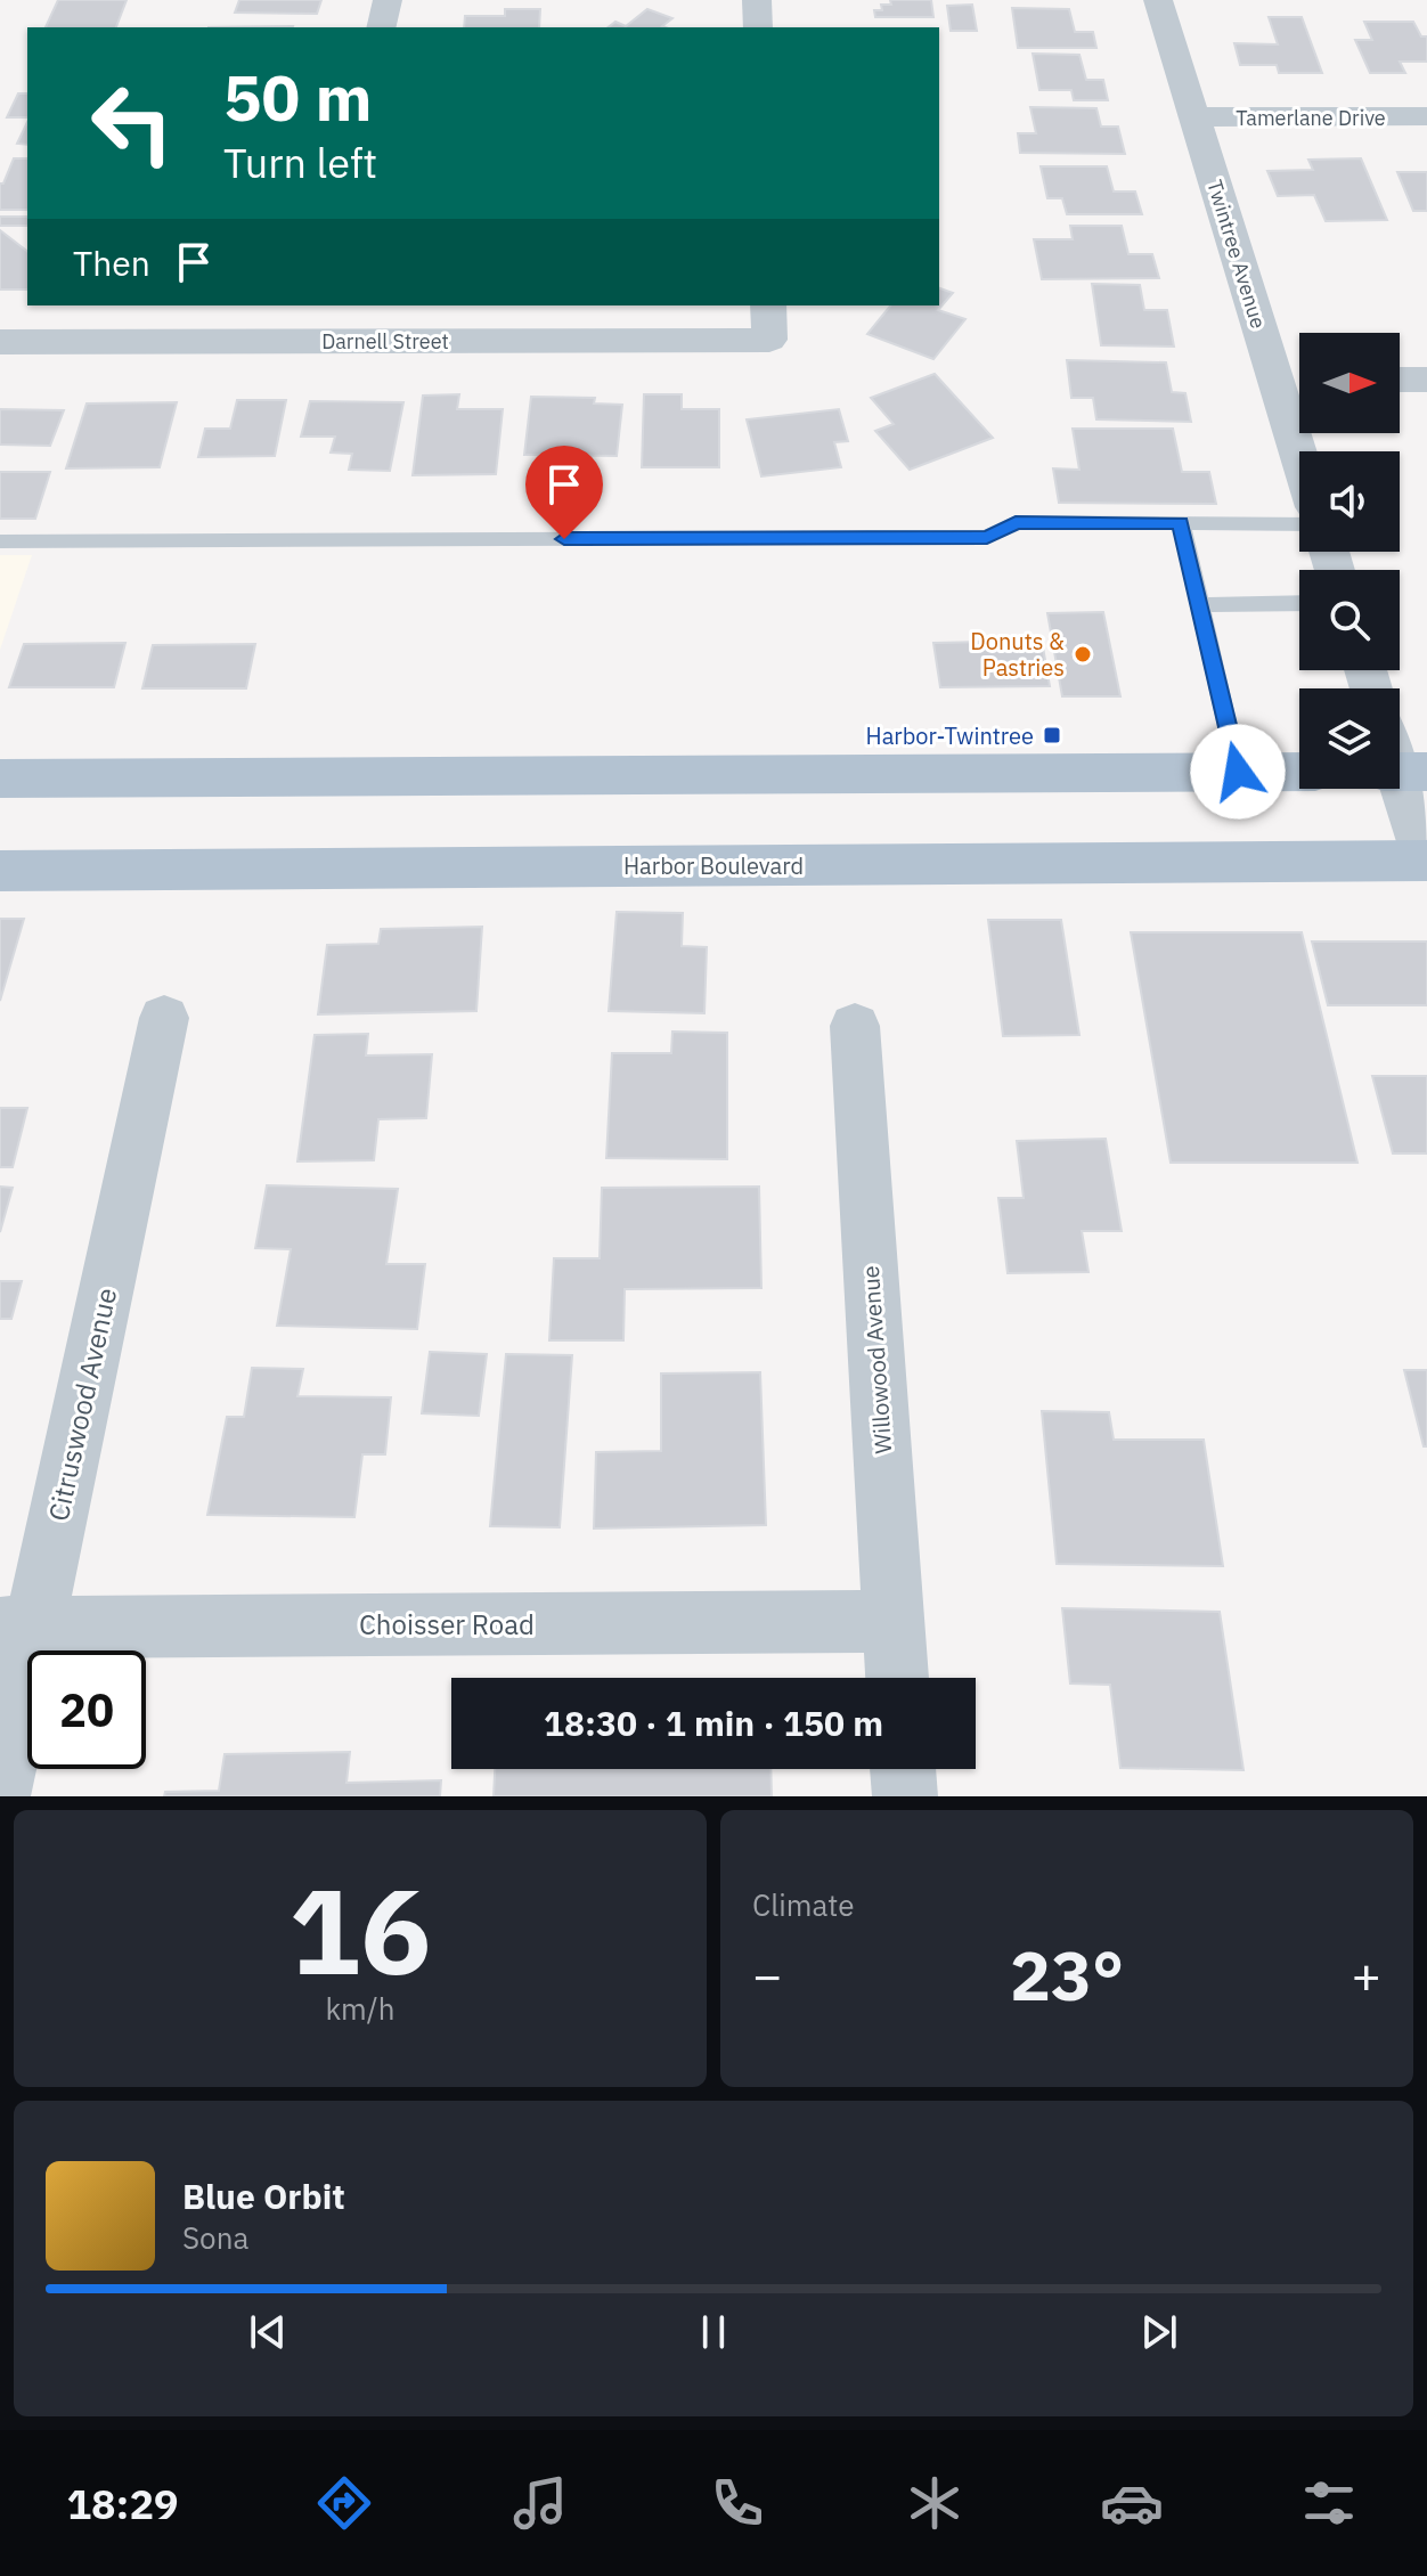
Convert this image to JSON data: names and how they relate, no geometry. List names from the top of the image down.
{
  "streets": {
    "main road": ["Harbor Boulevard"],
    "street": [
      "Tamerlane Drive",
      "Twintree Avenue",
      "Darnell Street",
      "Willowood Avenue",
      "Citruswood Avenue",
      "Choisser Road"
    ]
  },
  "crossings": [
    ["Tamerlane Drive", "Twintree Avenue"],
    ["Willowood Avenue", "Choisser Road"],
    ["Citruswood Avenue", "Choisser Road"]
  ],
  "places": {
    "other": ["Donuts & Pastries"],
    "transit": ["Harbor-Twintree"]
  },
  "north": "right",
  "page": {
    "turn": ["50 m", "Turn left"],
    "then": "Then",
    "limit": "20",
    "trip": "18:30 · 1 min · 150 m",
    "tile": [
      ["16", "km/h"],
      "Climate"
    ],
    "heat": ["−", "23°", "+"],
    "song": ["Blue Orbit", "Sona"],
    "tabs": "18:29"
  }
}
